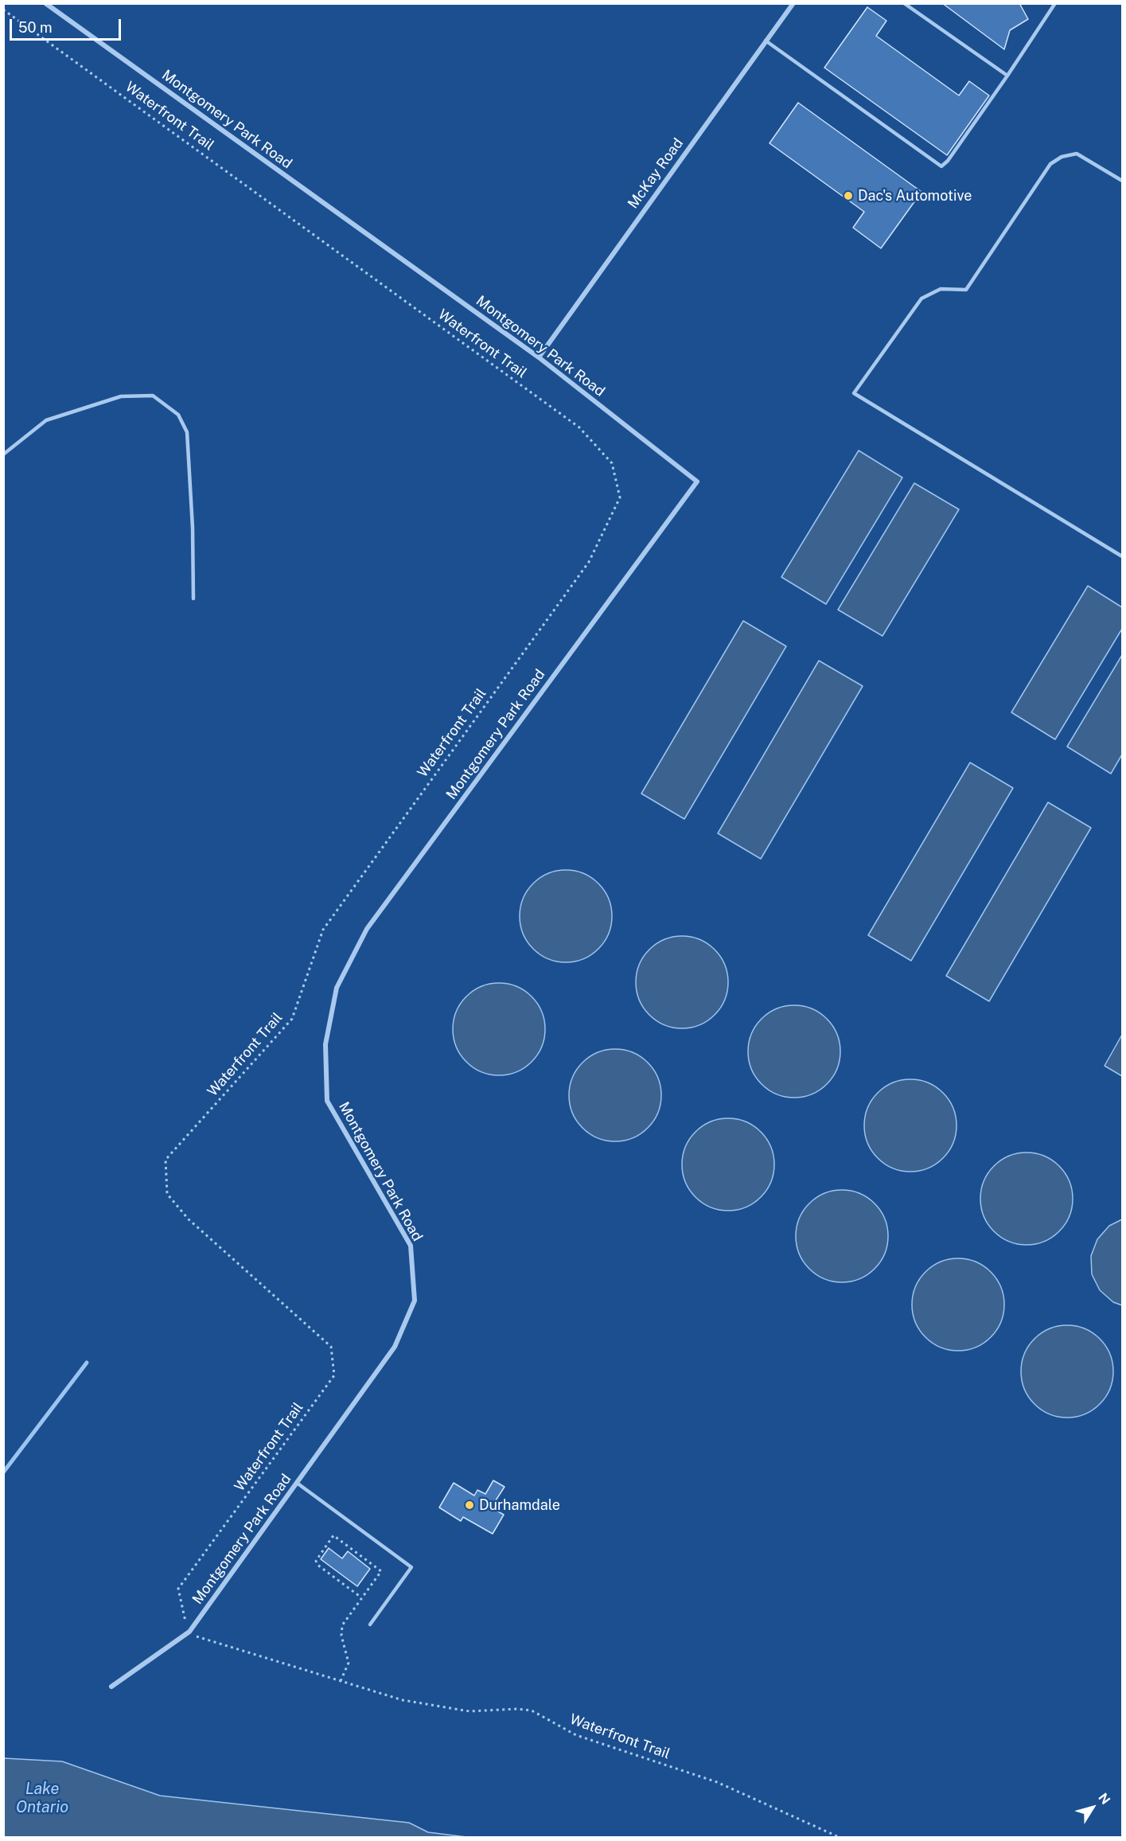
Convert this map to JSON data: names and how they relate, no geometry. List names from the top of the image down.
{
  "streets": {
    "street": ["Montgomery Park Road", "McKay Road"],
    "path": ["Waterfront Trail"]
  },
  "crossings": [
    ["Waterfront Trail", "Montgomery Park Road"],
    ["Montgomery Park Road", "McKay Road"]
  ],
  "water": ["Lake Ontario"],
  "places": ["Dac's Automotive", "Durhamdale"],
  "scale_bar": "50 m",
  "north": "top right"
}
